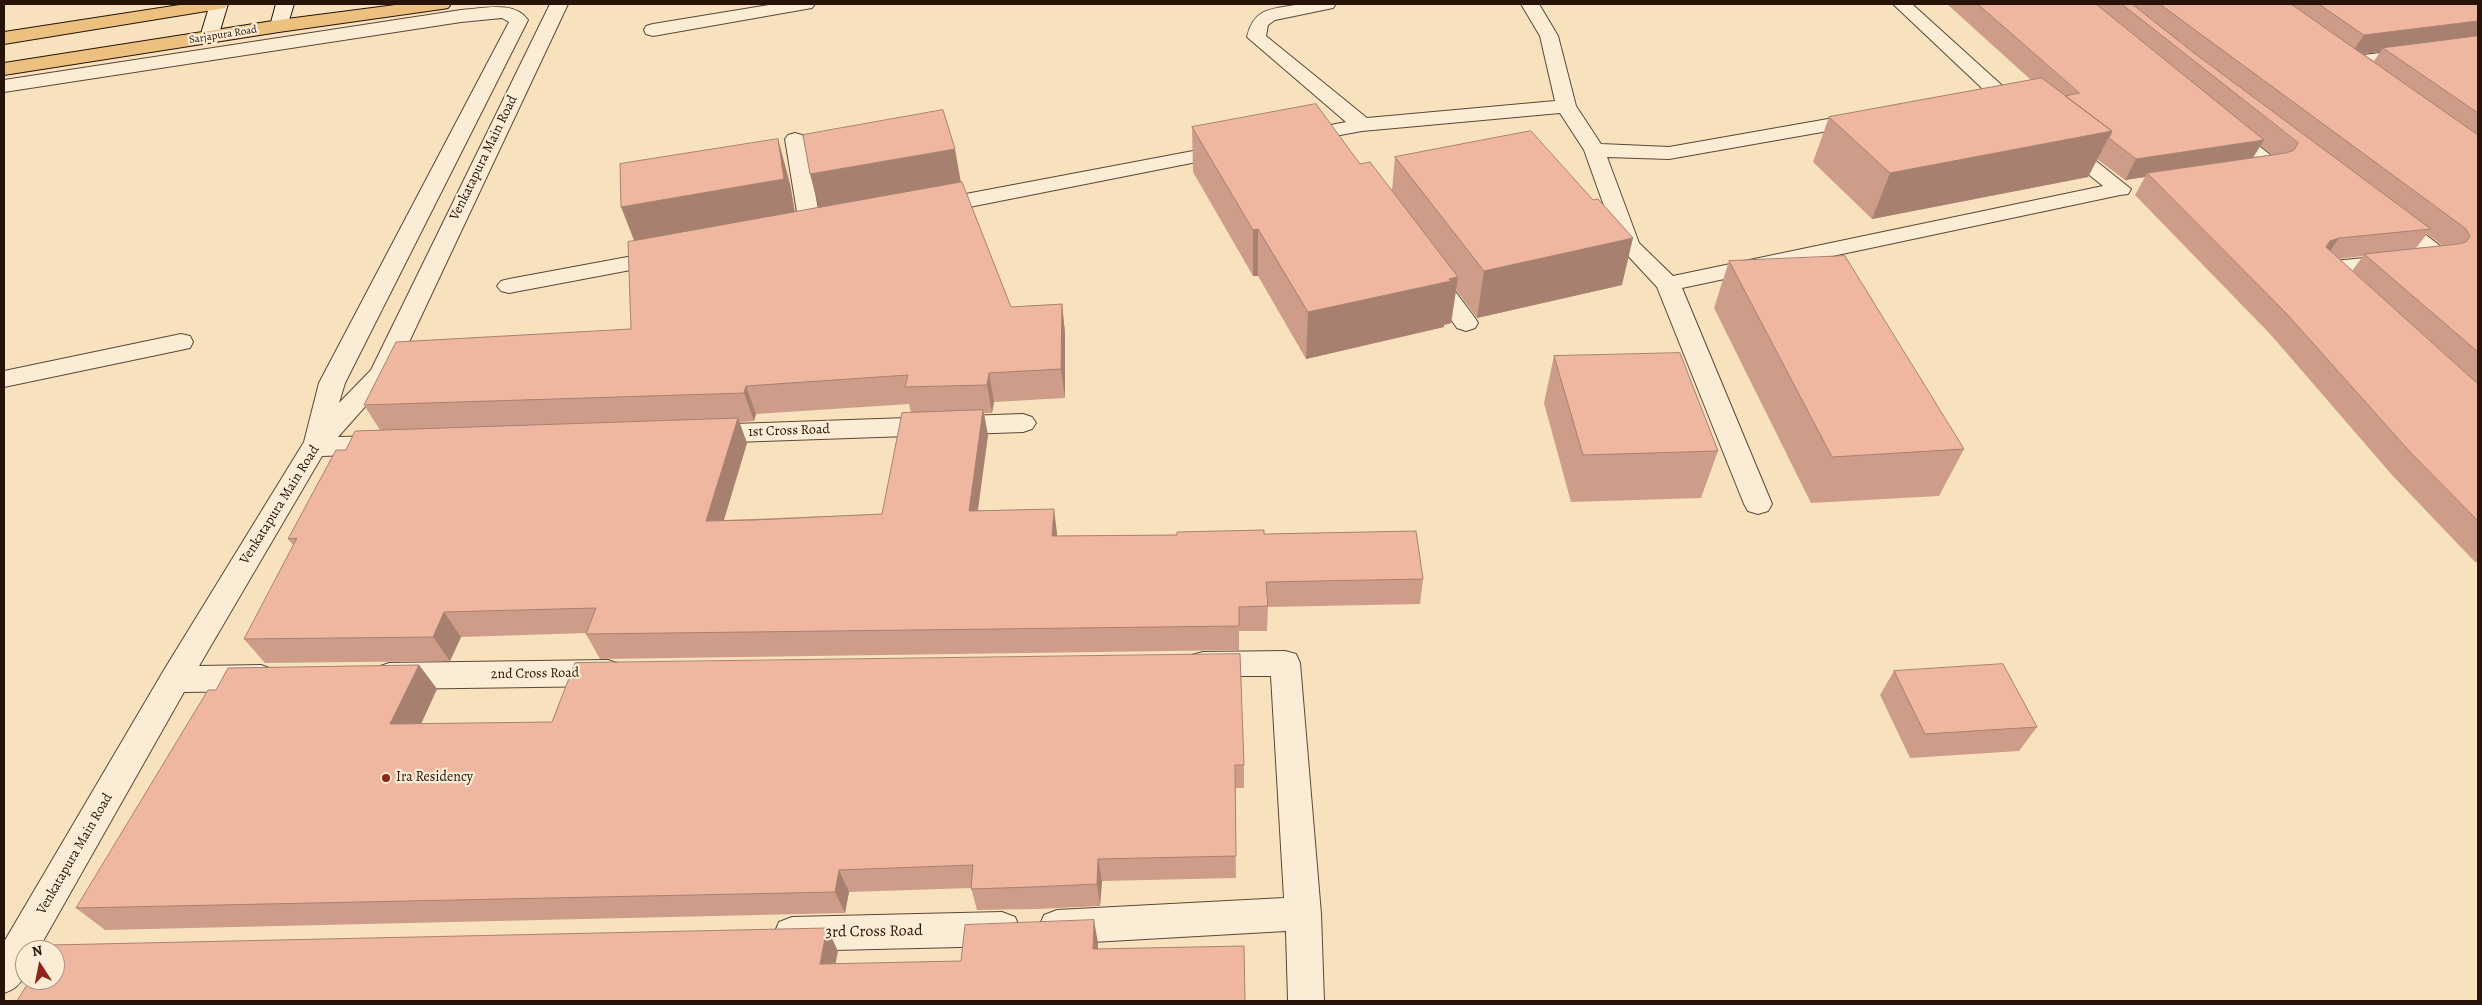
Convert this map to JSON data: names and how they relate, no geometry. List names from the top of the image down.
{
  "streets": {
    "main road": ["Sarjapura Road"],
    "street": [
      "Venkatapura Main Road",
      "1st Cross Road",
      "2nd Cross Road",
      "3rd Cross Road"
    ]
  },
  "places": ["Ira Residency"],
  "north": "top"
}
